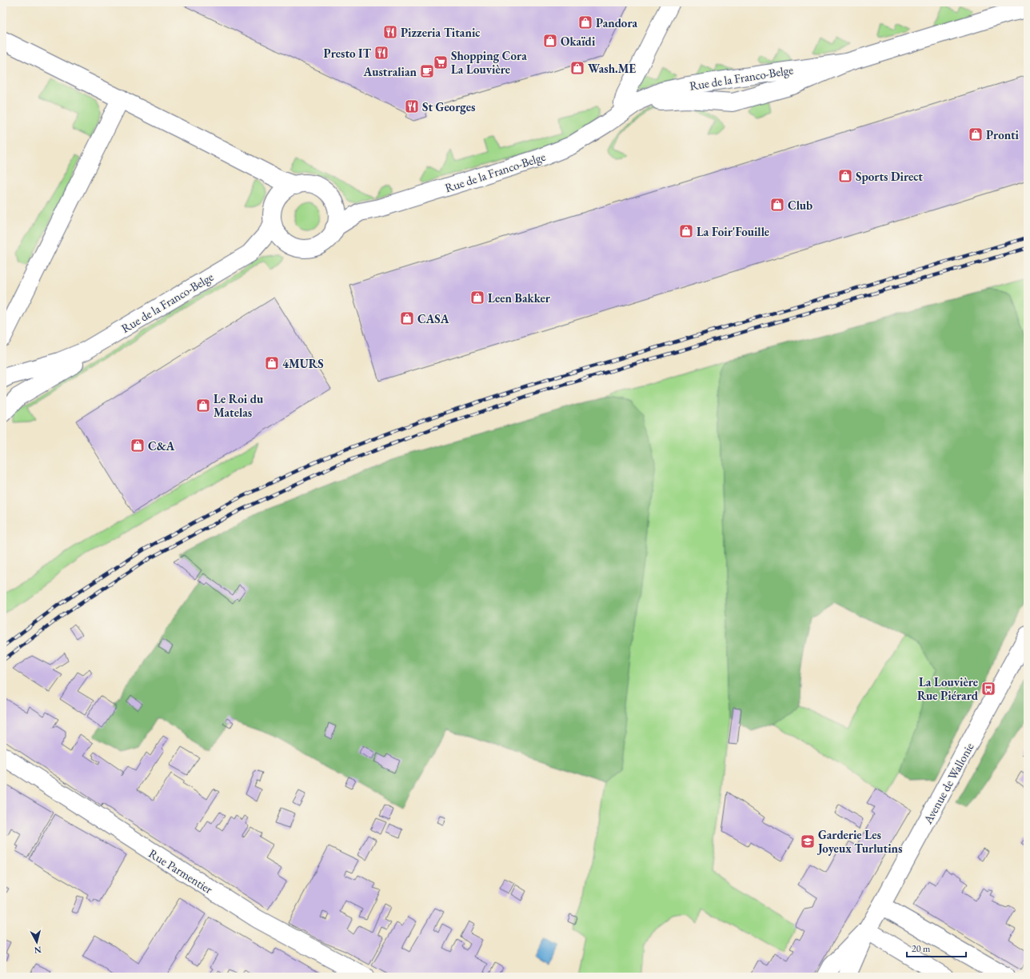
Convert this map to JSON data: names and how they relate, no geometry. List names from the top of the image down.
{
  "streets": {
    "main road": ["Rue de la Franco-Belge", "Avenue de Wallonie", "Rue Parmentier"]
  },
  "places": {
    "shop": [
      "Pandora",
      "Okaïdi",
      "Wash.ME",
      "Pronti",
      "Sports Direct",
      "Club",
      "La Foir'Fouille",
      "Leen Bakker",
      "CASA",
      "4MURS",
      "Le Roi du Matelas",
      "C&A"
    ],
    "restaurant": ["Pizzeria Titanic", "Presto IT", "St Georges"],
    "supermarket": ["Shopping Cora La Louvière"],
    "cafe": ["Australian"],
    "bus stop": ["La Louvière Rue Piérard"],
    "school or university": ["Garderie Les Joyeux Turlutins"]
  },
  "scale_bar": "20 m",
  "north": "bottom"
}
